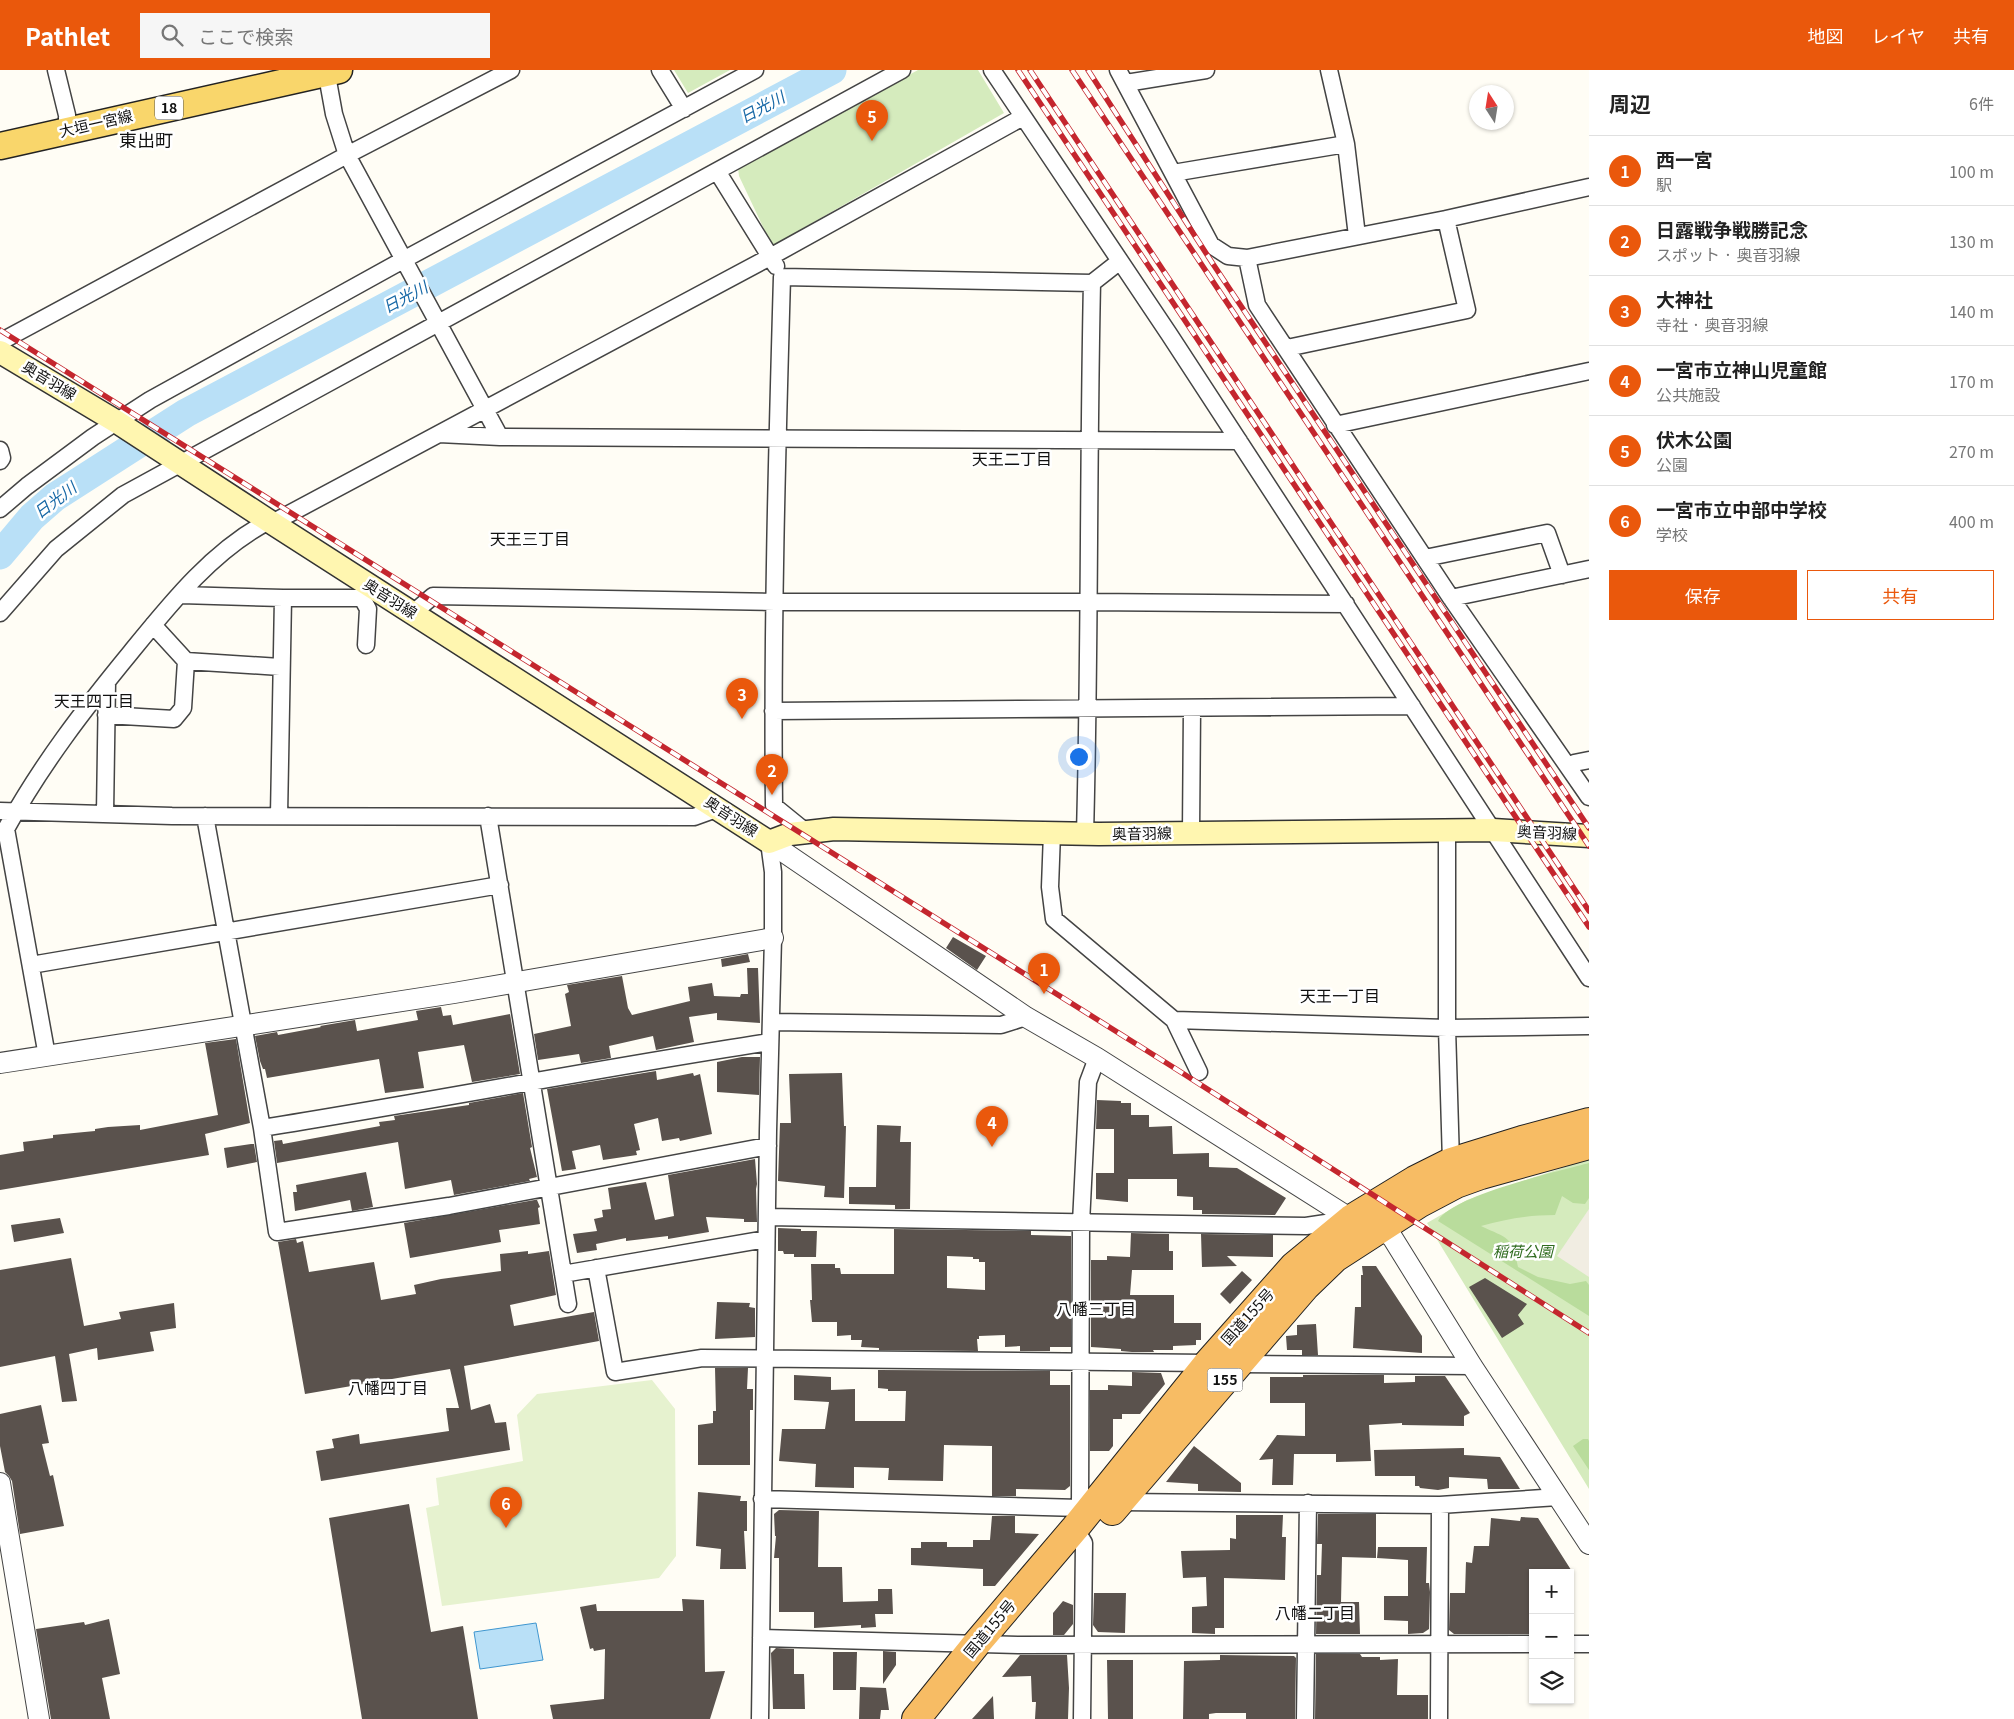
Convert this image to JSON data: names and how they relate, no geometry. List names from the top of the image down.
{
  "streets": {
    "highway": ["国道155号", "155"],
    "main road": ["18", "大垣一宮線", "奥音羽線"]
  },
  "districts": [
    "東出町",
    "天王二丁目",
    "天王三丁目",
    "天王四丁目",
    "天王一丁目",
    "八幡三丁目",
    "八幡四丁目",
    "八幡二丁目"
  ],
  "water": ["日光川"],
  "parks": ["稲荷公園"],
  "north": "top",
  "page": {
    "header": "Pathlet",
    "search": "ここで検索",
    "nav": ["地図", "レイヤ", "共有"],
    "heading": ["周辺", "6件"],
    "pins": [
      "5",
      "3",
      "2",
      "1",
      "4",
      "6"
    ],
    "list": [
      {
        "mark": "1",
        "name": "西一宮",
        "note": "駅",
        "value": "100 m"
      },
      {
        "mark": "2",
        "name": "日露戦争戦勝記念",
        "note": "スポット · 奥音羽線",
        "value": "130 m"
      },
      {
        "mark": "3",
        "name": "大神社",
        "note": "寺社 · 奥音羽線",
        "value": "140 m"
      },
      {
        "mark": "4",
        "name": "一宮市立神山児童館",
        "note": "公共施設",
        "value": "170 m"
      },
      {
        "mark": "5",
        "name": "伏木公園",
        "note": "公園",
        "value": "270 m"
      },
      {
        "mark": "6",
        "name": "一宮市立中部中学校",
        "note": "学校",
        "value": "400 m"
      }
    ],
    "buttons": ["保存", "共有"],
    "map_buttons": ["+", "−"]
  }
}
